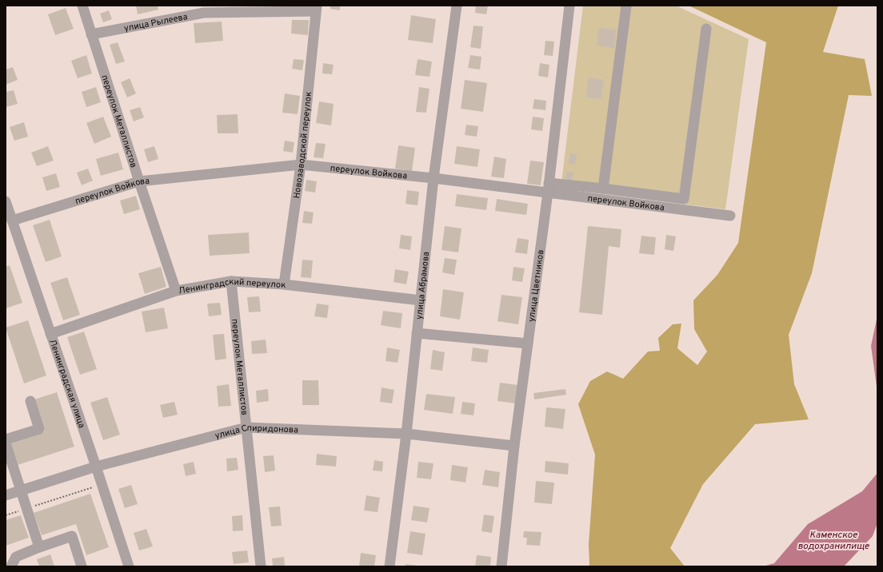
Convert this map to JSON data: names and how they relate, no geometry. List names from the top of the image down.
{
  "streets": {
    "street": [
      "улица Рылеева",
      "переулок Металлистов",
      "Новозаводской переулок",
      "переулок Войкова",
      "улица Абрамова",
      "улица Цветников",
      "Ленинградский переулок",
      "Ленинградская улица",
      "улица Спиридонова"
    ]
  },
  "crossings": [
    ["улица Рылеева", "переулок Металлистов"],
    ["улица Рылеева", "Новозаводской переулок"],
    ["переулок Металлистов", "переулок Войкова"],
    ["переулок Металлистов", "Ленинградский переулок"],
    ["переулок Металлистов", "улица Спиридонова"],
    ["Новозаводской переулок", "переулок Войкова"],
    ["Новозаводской переулок", "Ленинградский переулок"],
    ["переулок Войкова", "улица Абрамова"],
    ["переулок Войкова", "улица Цветников"],
    ["переулок Войкова", "Ленинградская улица"],
    ["улица Абрамова", "Ленинградский переулок"],
    ["улица Абрамова", "улица Спиридонова"],
    ["улица Цветников", "улица Спиридонова"],
    ["Ленинградский переулок", "Ленинградская улица"],
    ["Ленинградская улица", "улица Спиридонова"]
  ],
  "water": ["Каменское водохранилище"]
}
